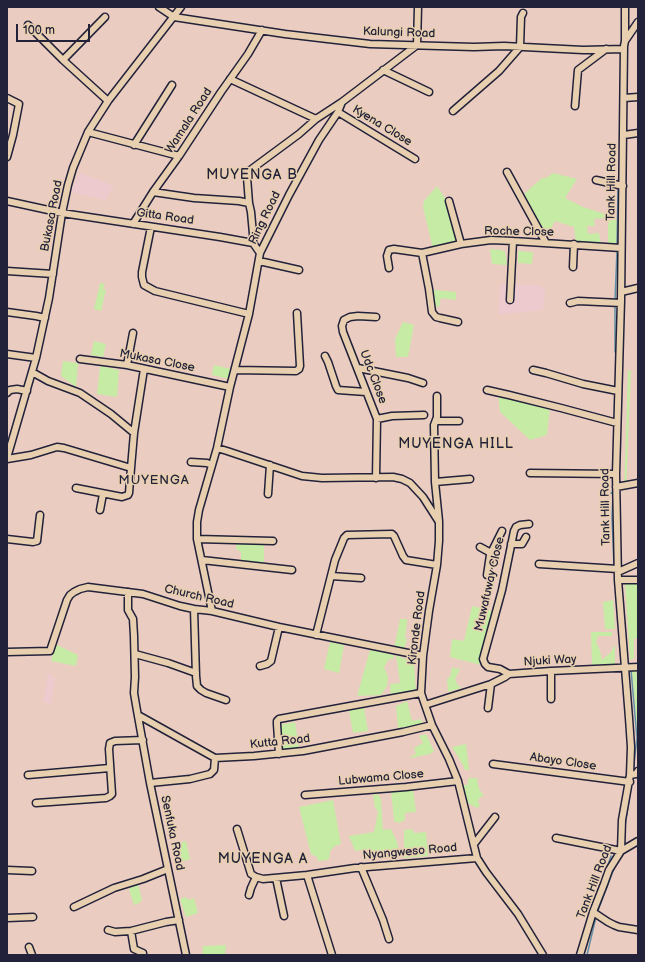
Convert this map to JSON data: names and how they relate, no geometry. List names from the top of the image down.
{
  "streets": {
    "street": [
      "Kalungi Road",
      "Wamala Road",
      "Kyena Close",
      "Tank Hill Road",
      "Bukasa Road",
      "Gitta Road",
      "Ring Road",
      "Roche Close",
      "Mukasa Close",
      "Udc Close",
      "Muwafuway Close",
      "Church Road",
      "Kironde Road",
      "Njuki Way",
      "Kutta Road",
      "Abayo Close",
      "Lubwama Close",
      "Senfuka Road",
      "Nyangweso Road"
    ]
  },
  "crossings": [
    ["Kalungi Road", "Wamala Road"],
    ["Kalungi Road", "Tank Hill Road"],
    ["Kalungi Road", "Bukasa Road"],
    ["Wamala Road", "Gitta Road"],
    ["Kyena Close", "Ring Road"],
    ["Tank Hill Road", "Roche Close"],
    ["Tank Hill Road", "Njuki Way"],
    ["Tank Hill Road", "Abayo Close"],
    ["Bukasa Road", "Gitta Road"],
    ["Ring Road", "Mukasa Close"],
    ["Ring Road", "Church Road"],
    ["Muwafuway Close", "Njuki Way"],
    ["Church Road", "Kironde Road"],
    ["Church Road", "Senfuka Road"],
    ["Kironde Road", "Kutta Road"],
    ["Kironde Road", "Lubwama Close"],
    ["Kironde Road", "Nyangweso Road"]
  ],
  "districts": [
    "MUYENGA B",
    "MUYENGA HILL",
    "MUYENGA",
    "MUYENGA A"
  ],
  "scale_bar": "100 m"
}
